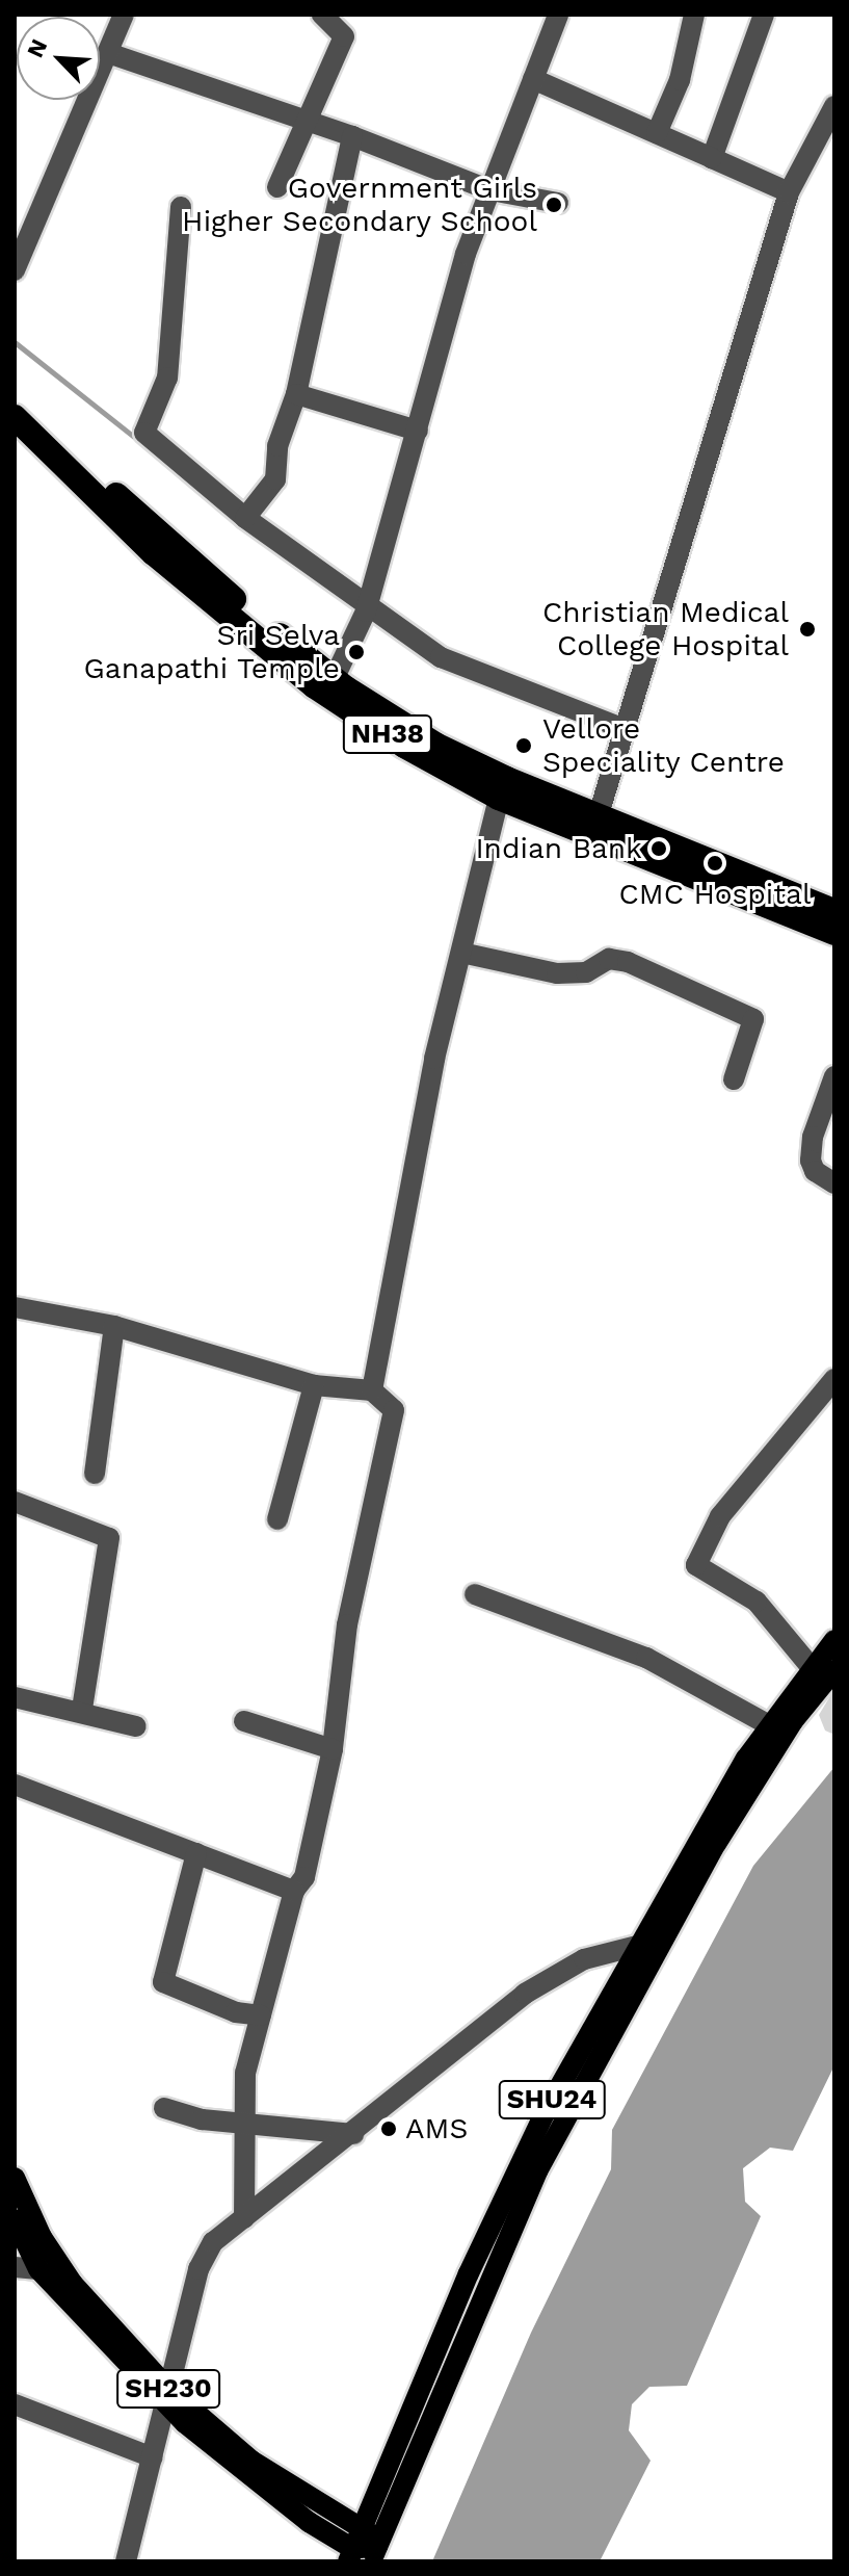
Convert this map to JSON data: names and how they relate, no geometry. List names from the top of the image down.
{
  "streets": {
    "highway": ["NH38"],
    "main road": ["SHU24", "SH230"]
  },
  "crossings": [
    ["SHU24", "SH230"]
  ],
  "places": [
    "Government Girls Higher Secondary School",
    "Christian Medical College Hospital",
    "Sri Selva Ganapathi Temple",
    "Vellore Speciality Centre",
    "Indian Bank",
    "CMC Hospital",
    "AMS"
  ],
  "north": "top left"
}
